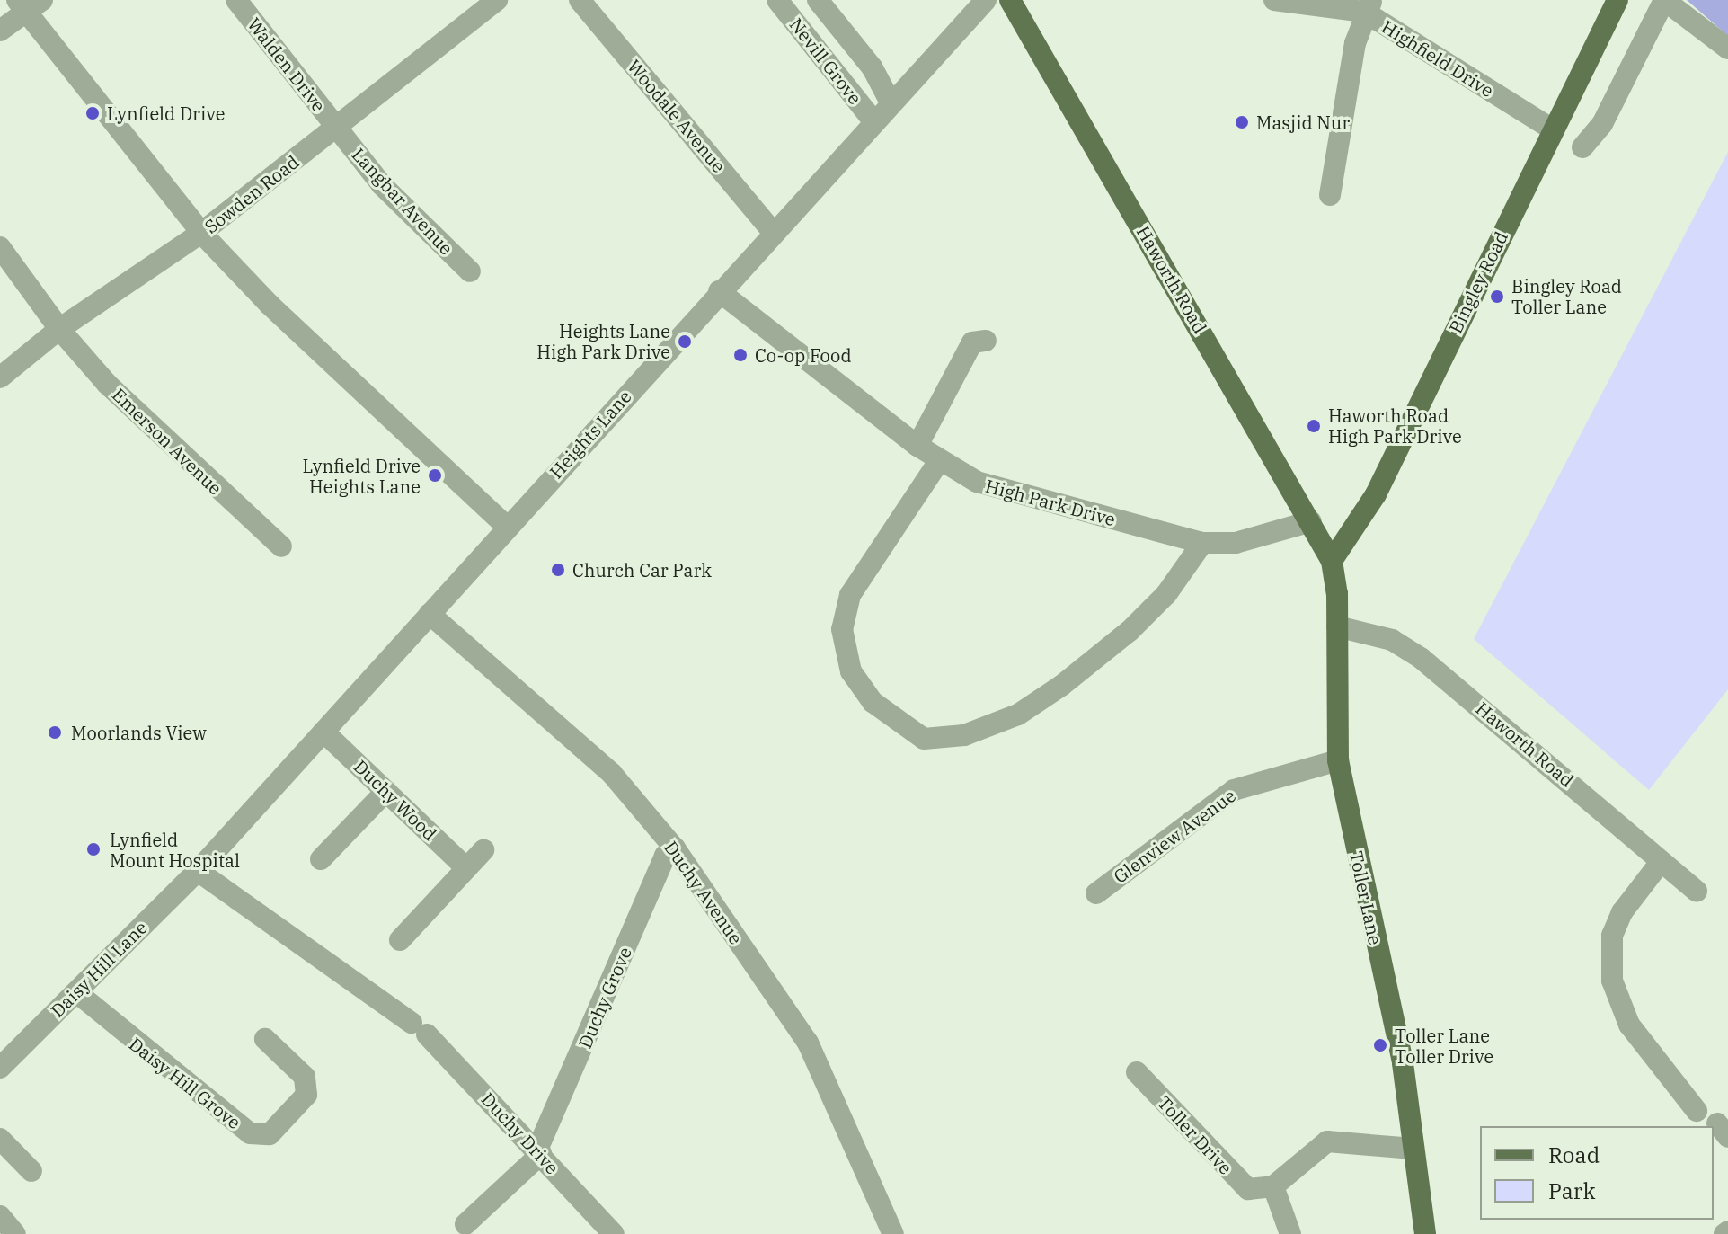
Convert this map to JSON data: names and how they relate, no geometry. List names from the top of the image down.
{
  "streets": {
    "main road": ["Haworth Road", "Bingley Road", "Toller Lane"],
    "street": [
      "Highfield Drive",
      "Nevill Grove",
      "Walden Drive",
      "Woodale Avenue",
      "Sowden Road",
      "Langbar Avenue",
      "Heights Lane",
      "Emerson Avenue",
      "High Park Drive",
      "Duchy Wood",
      "Glenview Avenue",
      "Duchy Avenue",
      "Daisy Hill Lane",
      "Duchy Grove",
      "Daisy Hill Grove",
      "Duchy Drive",
      "Toller Drive"
    ]
  },
  "crossings": [
    ["Highfield Drive", "Bingley Road"],
    ["Nevill Grove", "Heights Lane"],
    ["Walden Drive", "Sowden Road"],
    ["Walden Drive", "Langbar Avenue"],
    ["Woodale Avenue", "Heights Lane"],
    ["Sowden Road", "Langbar Avenue"],
    ["Sowden Road", "Emerson Avenue"],
    ["Haworth Road", "Bingley Road"],
    ["Haworth Road", "High Park Drive"],
    ["Haworth Road", "Toller Lane"],
    ["Bingley Road", "Toller Lane"],
    ["Heights Lane", "High Park Drive"],
    ["Heights Lane", "Duchy Wood"],
    ["Heights Lane", "Duchy Avenue"],
    ["Heights Lane", "Daisy Hill Lane"],
    ["Heights Lane", "Duchy Drive"],
    ["Glenview Avenue", "Toller Lane"],
    ["Duchy Avenue", "Duchy Grove"],
    ["Daisy Hill Lane", "Daisy Hill Grove"],
    ["Daisy Hill Lane", "Duchy Drive"],
    ["Duchy Grove", "Duchy Drive"]
  ],
  "places": [
    "Lynfield Drive",
    "Masjid Nur",
    "Bingley Road Toller Lane",
    "Heights Lane High Park Drive",
    "Co-op Food",
    "Haworth Road High Park Drive",
    "Lynfield Drive Heights Lane",
    "Church Car Park",
    "Moorlands View",
    "Lynfield Mount Hospital",
    "Toller Lane Toller Drive"
  ],
  "legend": ["Road", "Park"]
}
